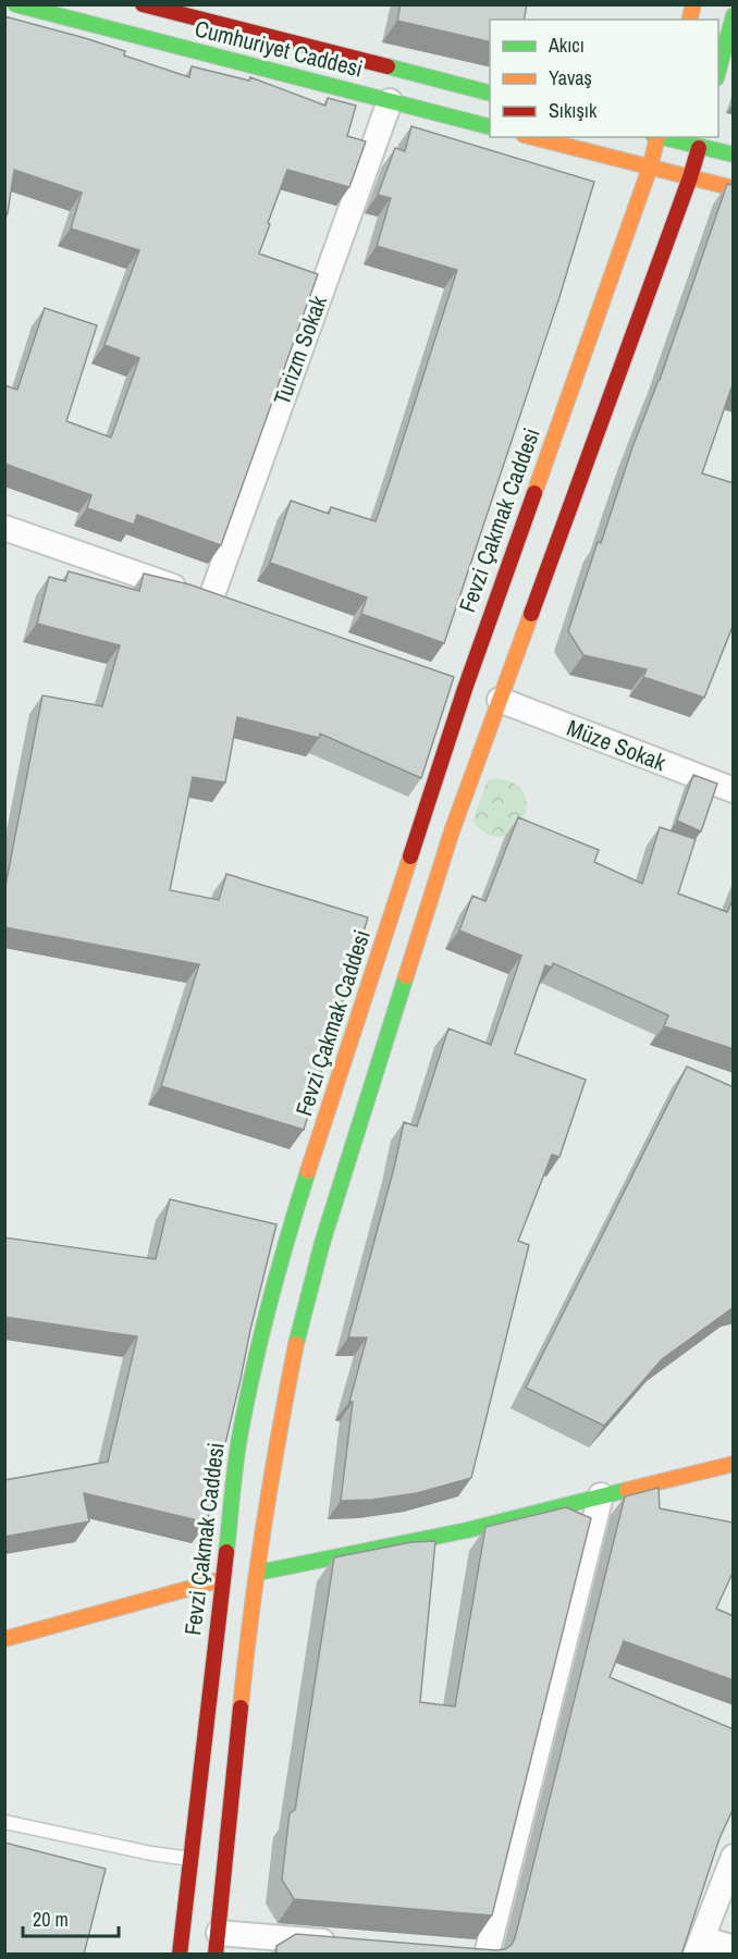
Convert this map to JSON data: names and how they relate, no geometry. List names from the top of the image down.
{
  "streets": {
    "main road": ["Cumhuriyet Caddesi", "Fevzi Çakmak Caddesi"],
    "street": ["Turizm Sokak", "Müze Sokak"]
  },
  "crossings": [
    ["Cumhuriyet Caddesi", "Turizm Sokak"]
  ],
  "legend": ["Akıcı", "Yavaş", "Sıkışık"],
  "scale_bar": "20 m"
}
